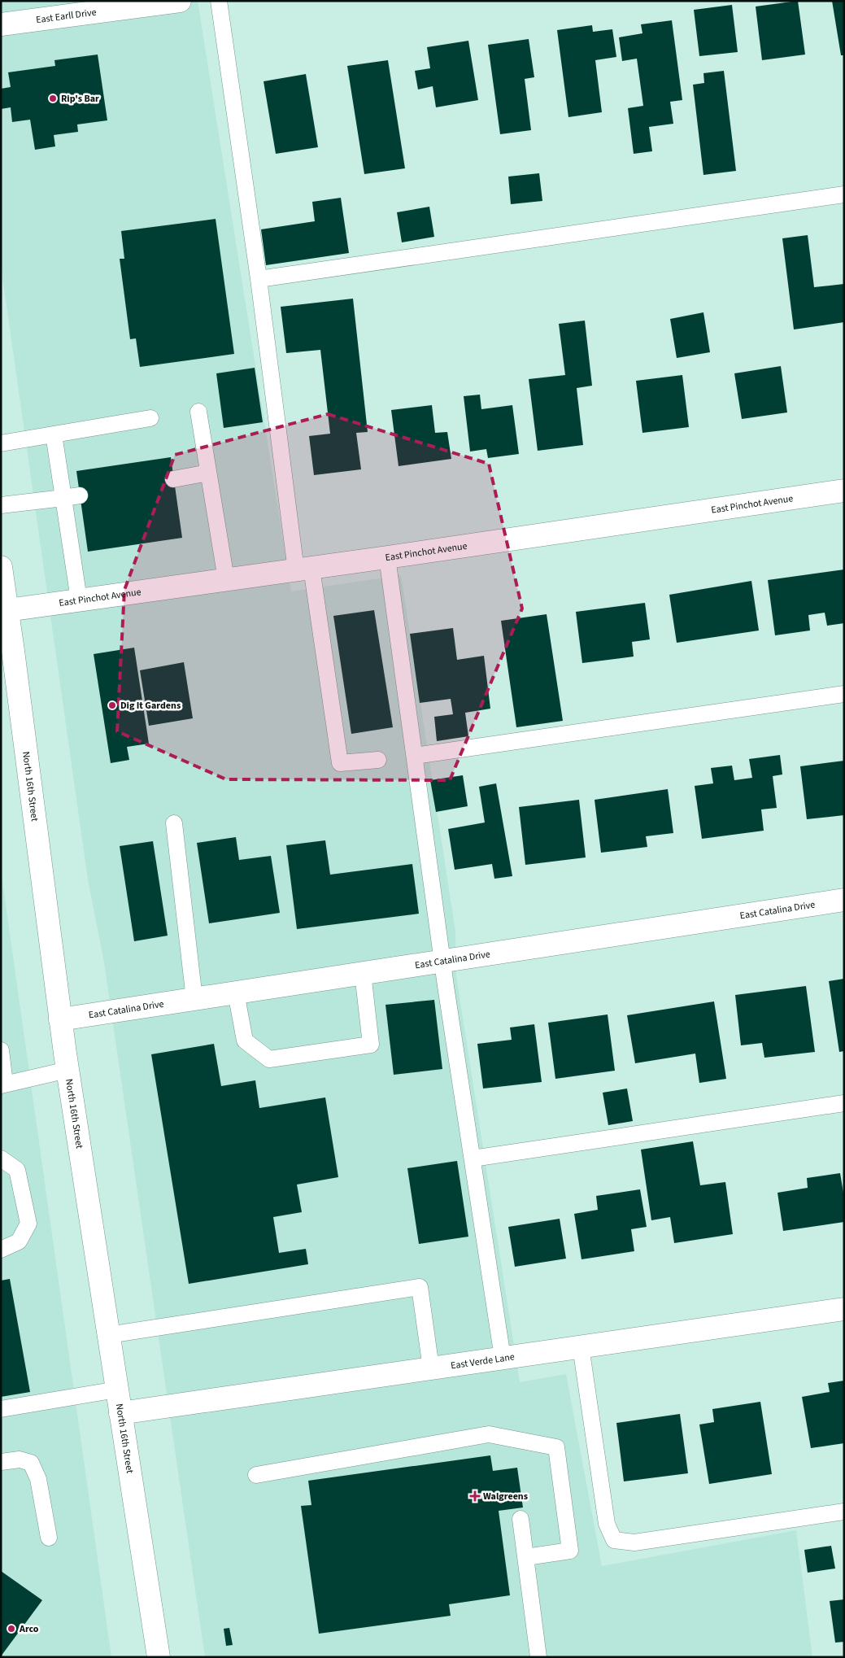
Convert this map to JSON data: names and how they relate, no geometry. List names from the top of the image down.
{
  "streets": {
    "street": [
      "East Earll Drive",
      "East Pinchot Avenue",
      "North 16th Street",
      "East Catalina Drive",
      "East Verde Lane"
    ]
  },
  "crossings": [
    ["East Pinchot Avenue", "North 16th Street"],
    ["North 16th Street", "East Catalina Drive"],
    ["North 16th Street", "East Verde Lane"]
  ],
  "places": {
    "other": ["Rip's Bar", "Dig It Gardens", "Arco"],
    "health": ["Walgreens"]
  }
}
